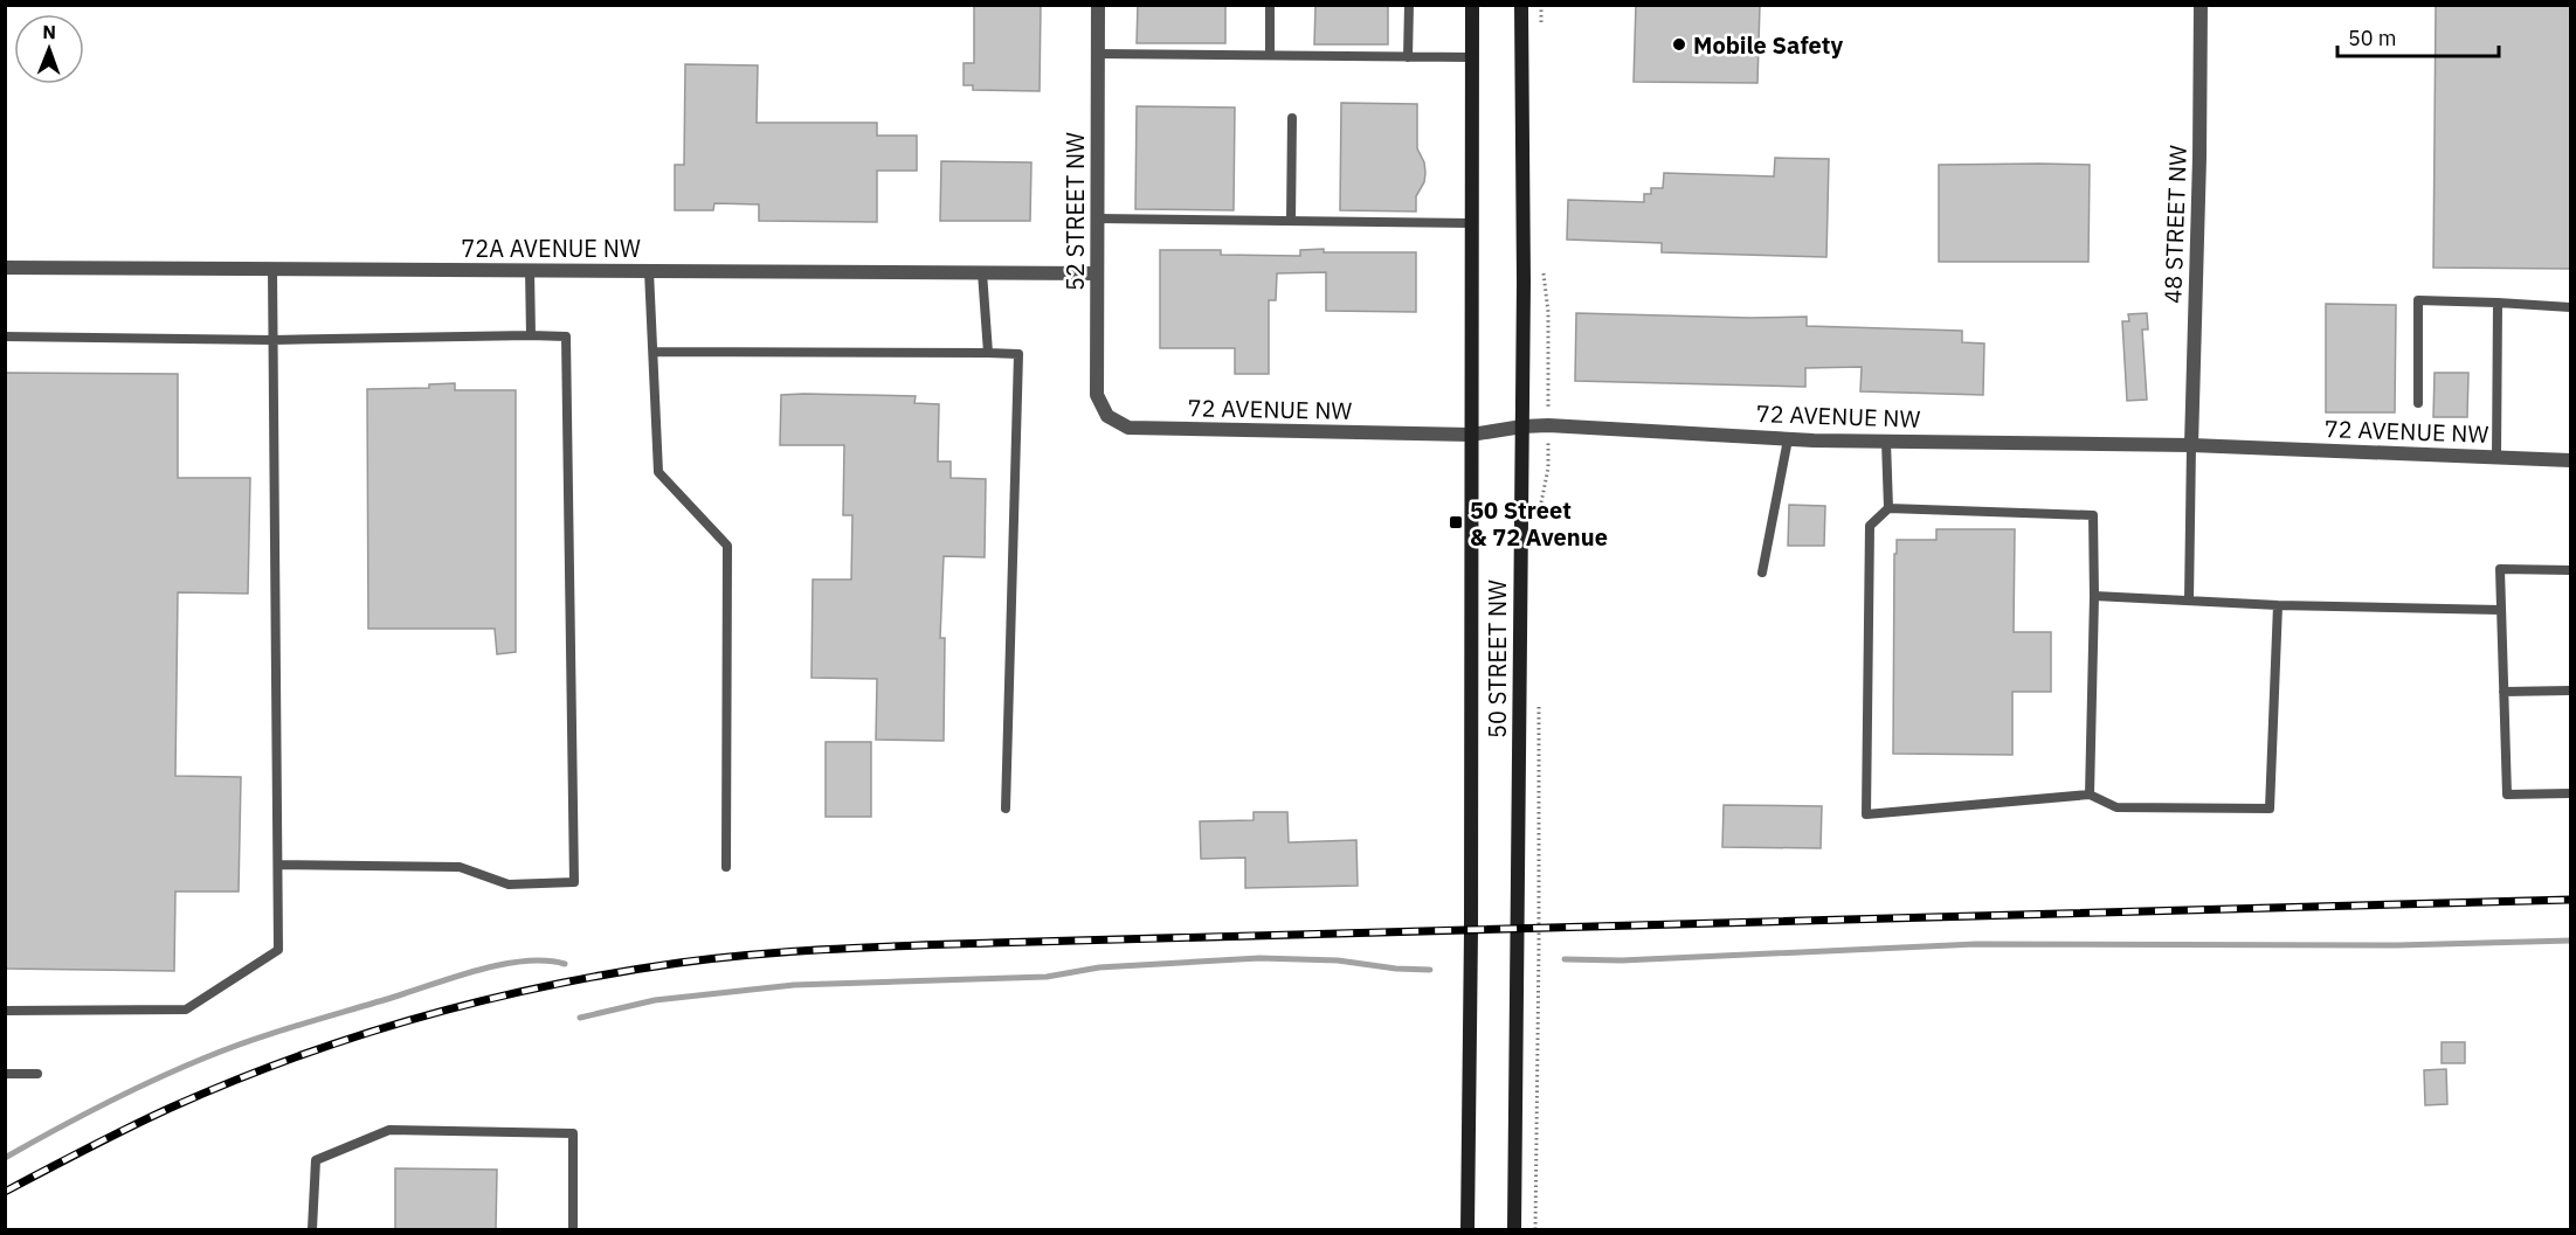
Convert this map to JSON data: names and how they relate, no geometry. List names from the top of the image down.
{
  "streets": {
    "main road": ["50 STREET NW"],
    "street": [
      "52 STREET NW",
      "48 STREET NW",
      "72A AVENUE NW",
      "72 AVENUE NW"
    ]
  },
  "crossings": [
    ["52 STREET NW", "72A AVENUE NW"],
    ["52 STREET NW", "72 AVENUE NW"],
    ["48 STREET NW", "72 AVENUE NW"],
    ["72 AVENUE NW", "50 STREET NW"]
  ],
  "places": {
    "other": ["Mobile Safety"],
    "transit": ["50 Street & 72 Avenue"]
  },
  "scale_bar": "50 m",
  "north": "top"
}
